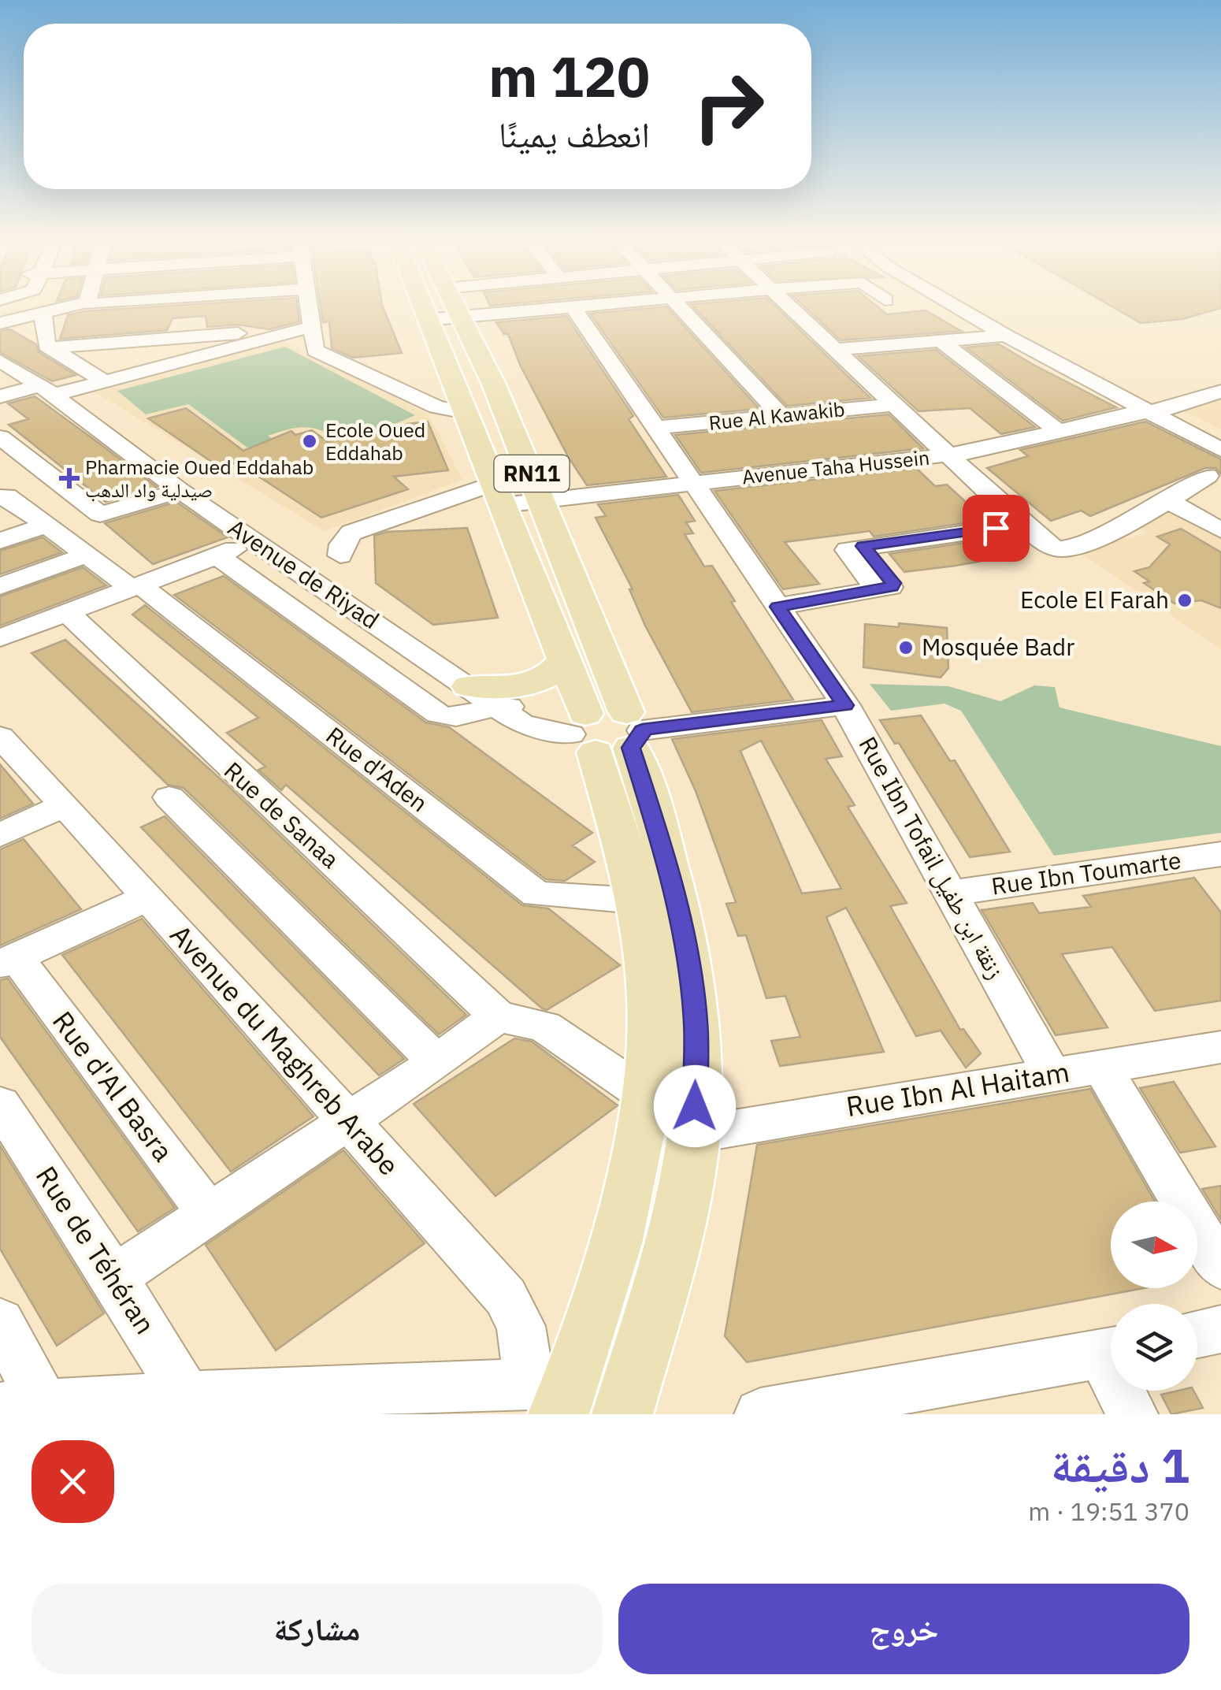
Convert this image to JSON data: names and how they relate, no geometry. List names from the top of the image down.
{
  "streets": {
    "main road": ["RN11"],
    "street": [
      "Rue Al Kawakib",
      "Avenue Taha Hussein",
      "Avenue de Riyad",
      "Rue d'Aden",
      "Rue de Sanaa",
      "Rue Ibn Tofail زنقة ابن طفيل",
      "Rue Ibn Toumarte",
      "Avenue du Maghreb Arabe",
      "Rue d'Al Basra",
      "Rue Ibn Al Haitam",
      "Rue de Téhéran"
    ]
  },
  "crossings": [
    ["Rue Al Kawakib", "Rue Ibn Tofail زنقة ابن طفيل"],
    ["Avenue Taha Hussein", "RN11"],
    ["Avenue Taha Hussein", "Rue Ibn Tofail زنقة ابن طفيل"],
    ["RN11", "Avenue de Riyad"],
    ["RN11", "Rue d'Aden"],
    ["RN11", "Avenue du Maghreb Arabe"],
    ["RN11", "Rue Ibn Al Haitam"],
    ["Avenue de Riyad", "Rue Ibn Tofail زنقة ابن طفيل"],
    ["Rue Ibn Tofail زنقة ابن طفيل", "Rue Ibn Toumarte"],
    ["Rue Ibn Tofail زنقة ابن طفيل", "Rue Ibn Al Haitam"]
  ],
  "places": {
    "other": ["Ecole Oued Eddahab", "Ecole El Farah", "Mosquée Badr"],
    "health": ["Pharmacie Oued Eddahab صيدلية واد الدهب"]
  },
  "north": "right",
  "page": {
    "turn": ["120 m", "انعطف يمينًا"],
    "heading": ["1 دقيقة", "370 m · 19:51"],
    "buttons": ["خروج", "مشاركة"]
  }
}
